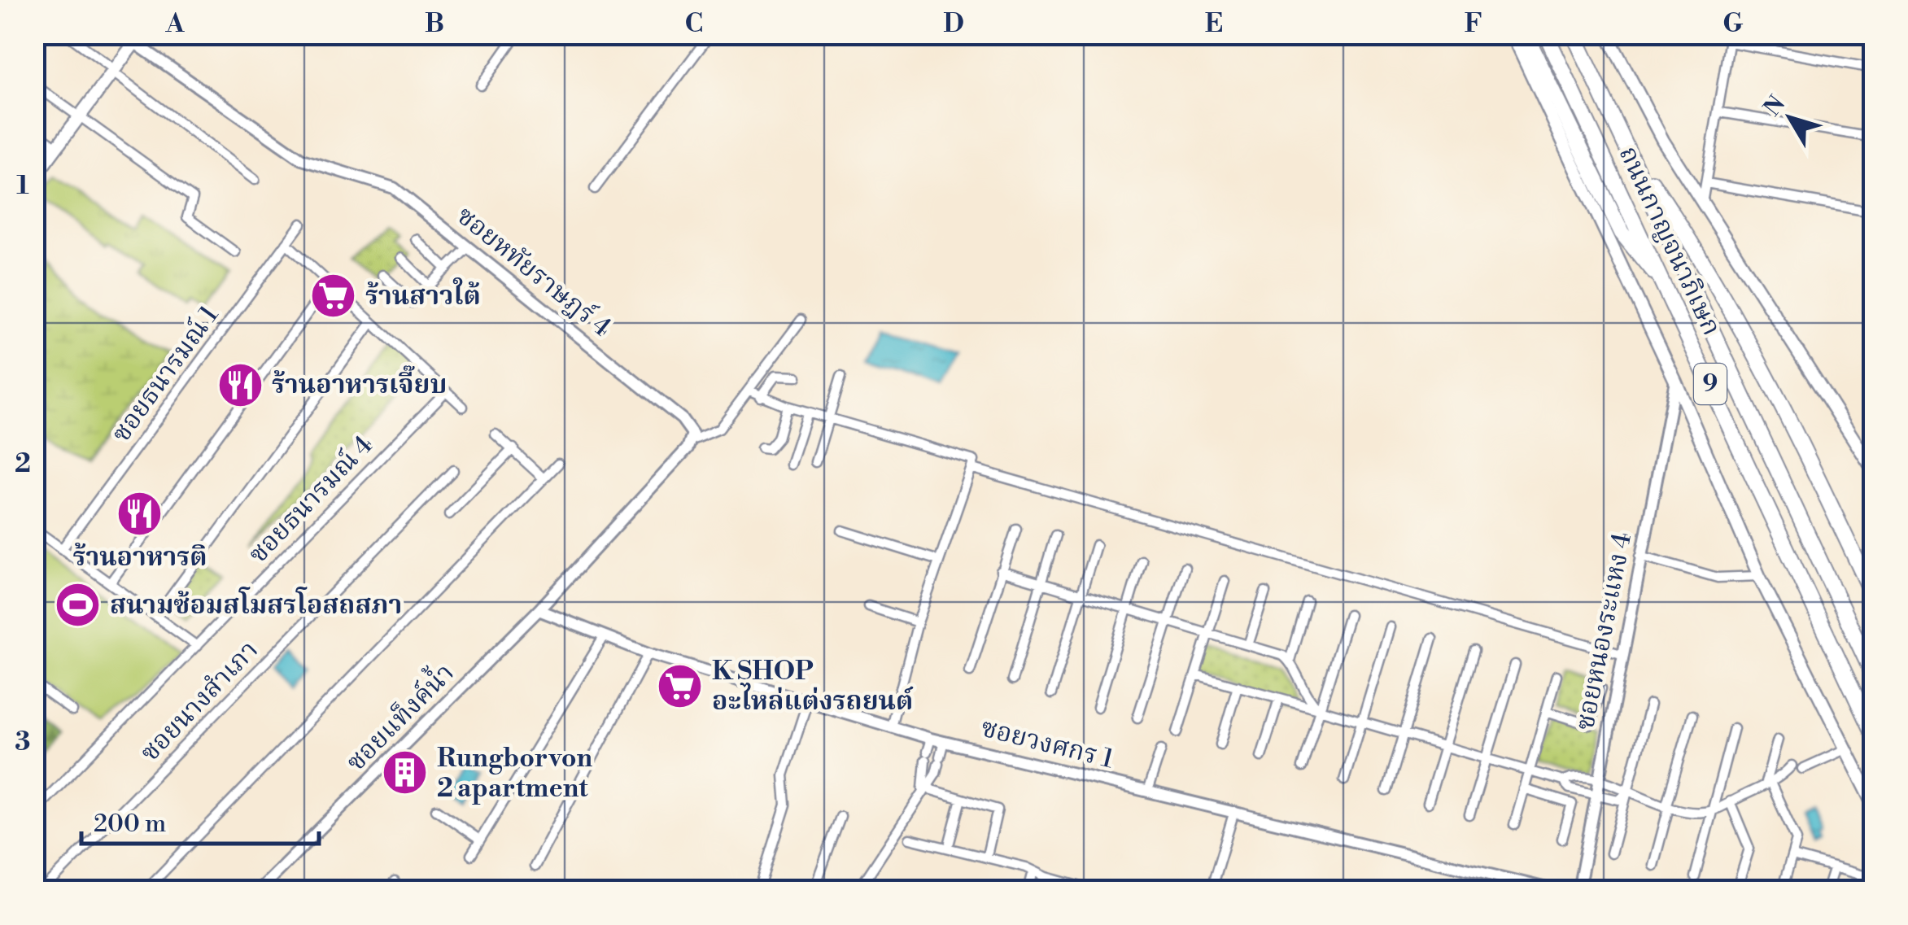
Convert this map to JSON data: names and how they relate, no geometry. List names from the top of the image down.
{
  "streets": {
    "highway": ["ถนนกาญจนาภิเษก", "9"],
    "street": [
      "ซอยหทัยราษฎร์ 4",
      "ซอยธนารมณ์ 1",
      "ซอยธนารมณ์ 4",
      "ซอยหนองระแหง 4",
      "ซอยนางสำเภา",
      "ซอยแท็งค์น้ำ",
      "ซอยวงศกร 1"
    ]
  },
  "crossings": [
    ["ซอยแท็งค์น้ำ", "ซอยวงศกร 1"]
  ],
  "places": {
    "supermarket": ["ร้านสาวใต้", "K SHOP อะไหล่แต่งรถยนต์"],
    "restaurant": ["ร้านอาหารเจี๊ยบ", "ร้านอาหารติ"],
    "sports": ["สนามซ้อมสโมสรโอสถสภา"],
    "building": ["Rungborvon 2 apartment"]
  },
  "scale_bar": "200 m",
  "north": "top left",
  "grid": {
    "columns": [
      "A",
      "B",
      "C",
      "D",
      "E",
      "F",
      "G"
    ],
    "rows": ["1", "2", "3"]
  }
}
